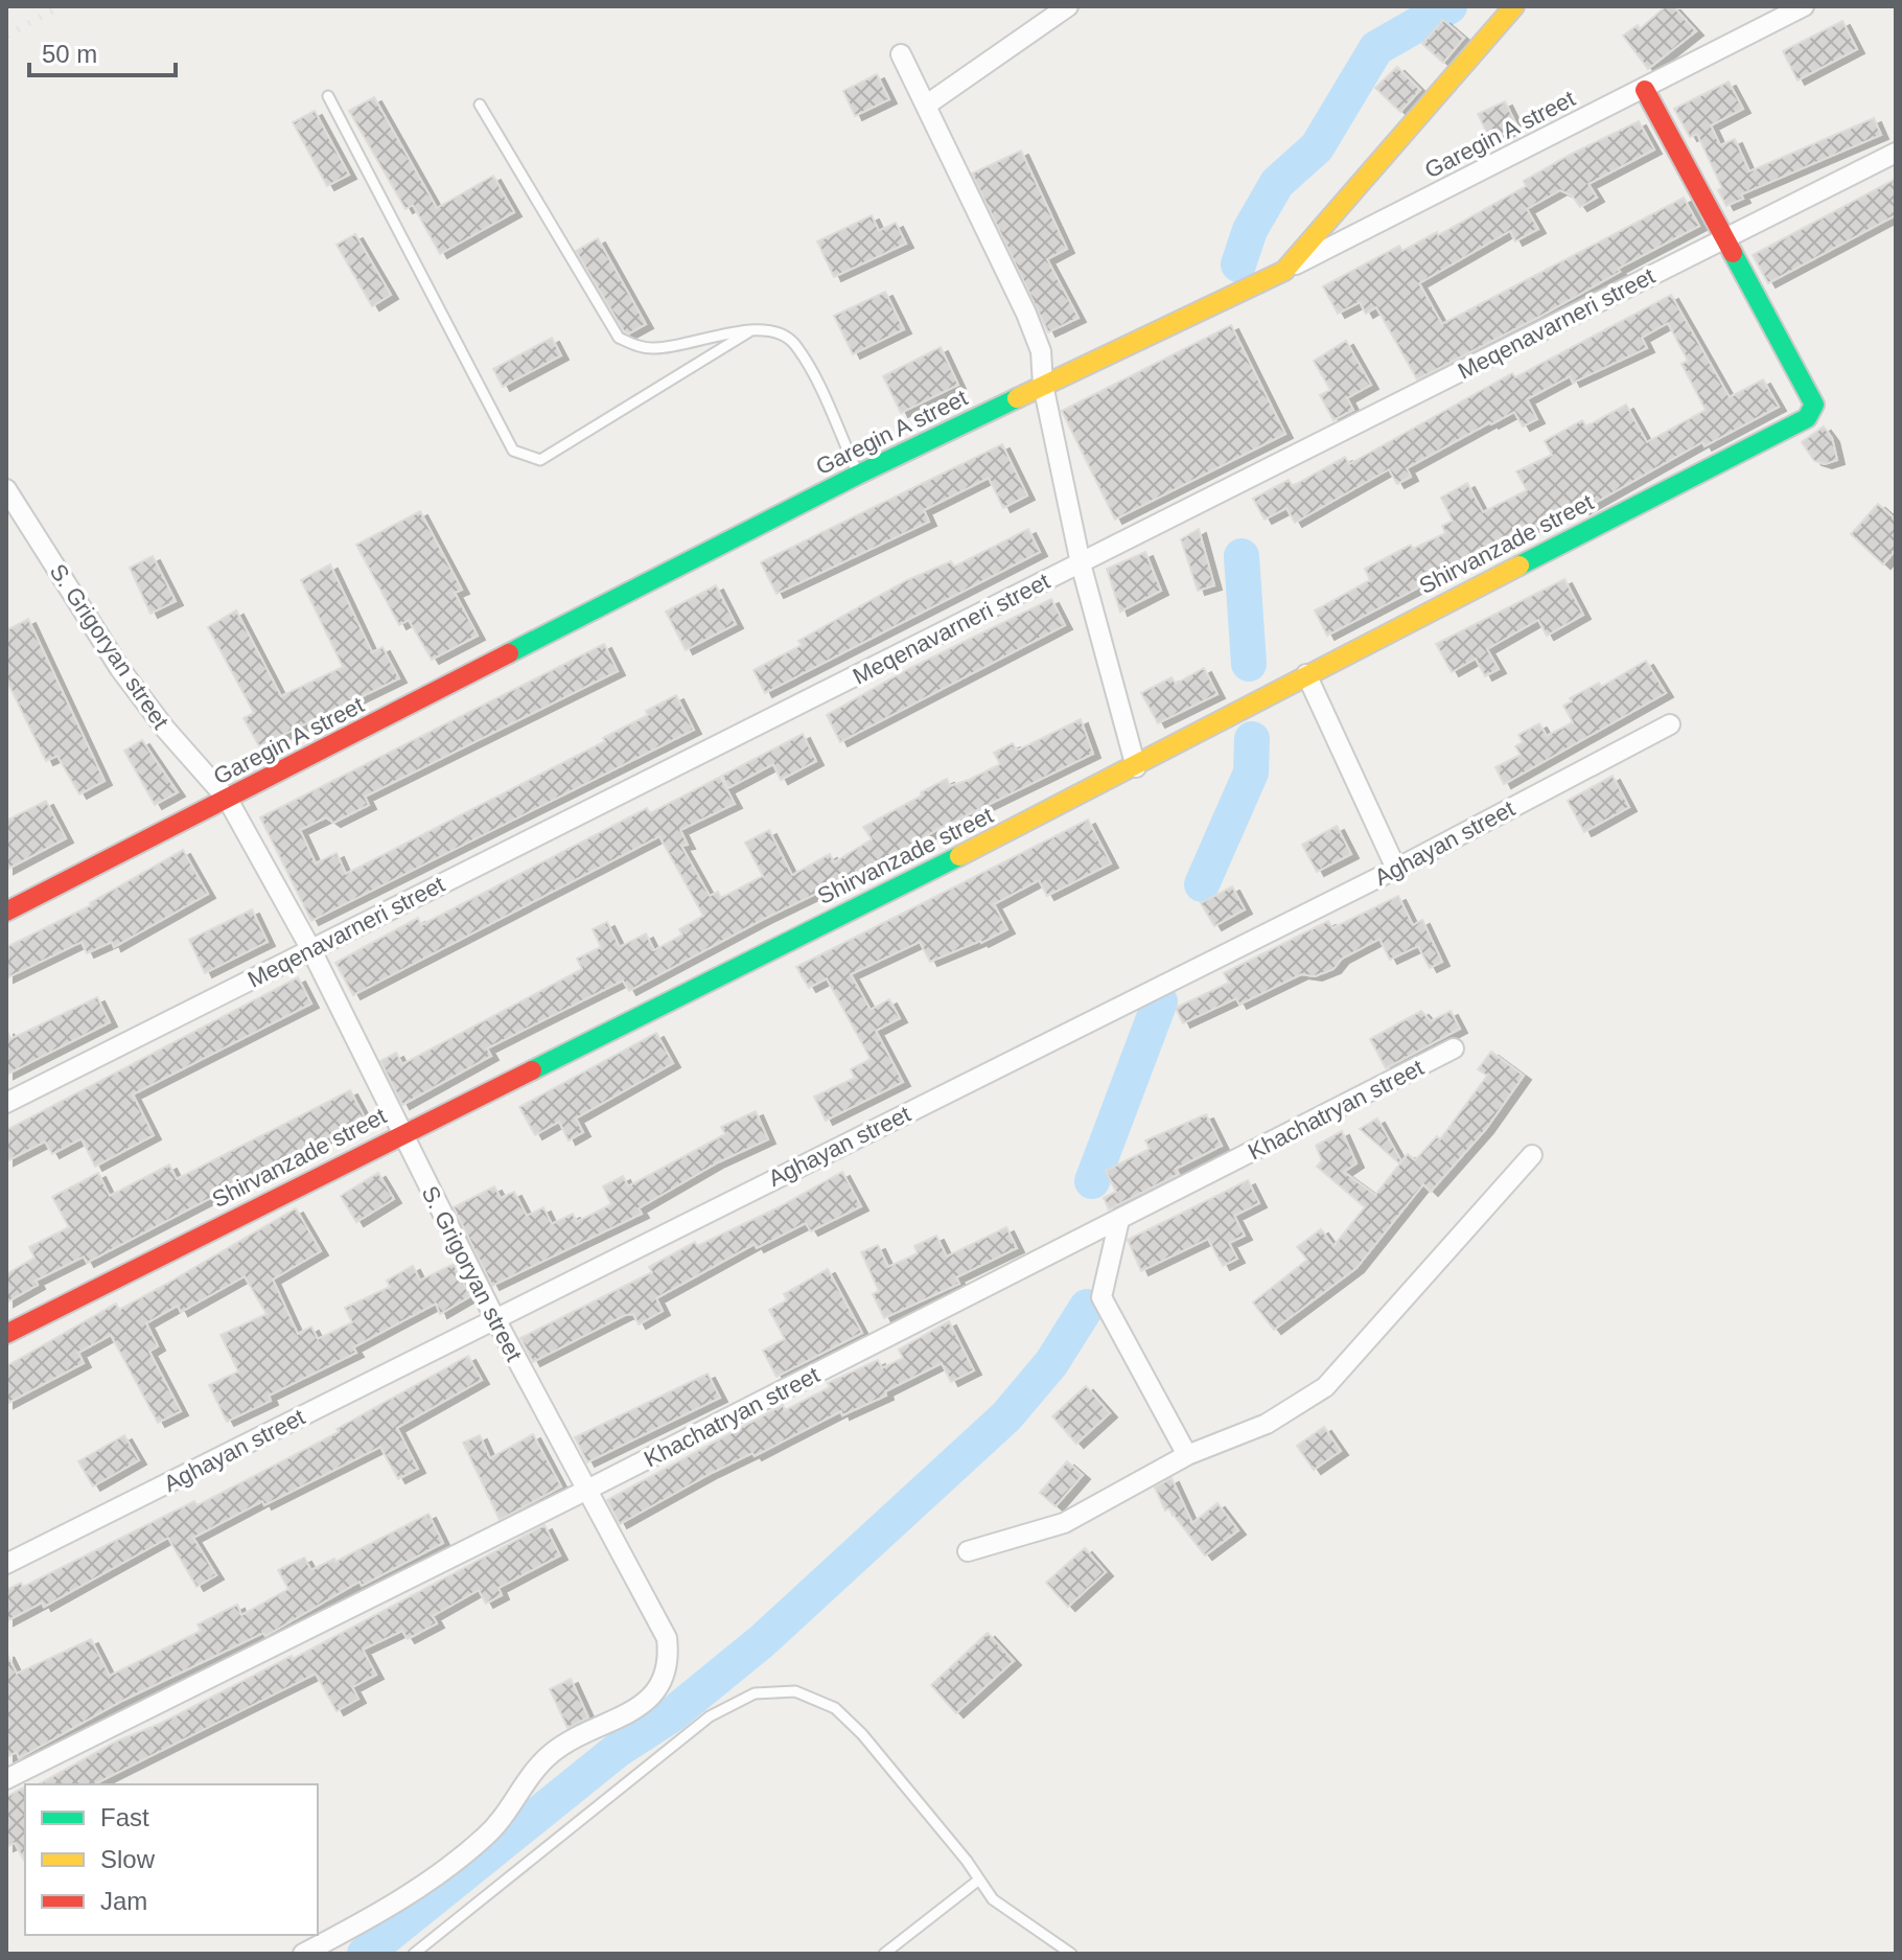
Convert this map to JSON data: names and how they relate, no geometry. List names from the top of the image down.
{
  "streets": {
    "street": [
      "Garegin A street",
      "Meqenavarneri street",
      "Shirvanzade street",
      "S. Grigoryan street",
      "Aghayan street",
      "Khachatryan street"
    ]
  },
  "crossings": [
    ["Garegin A street", "S. Grigoryan street"],
    ["Meqenavarneri street", "Shirvanzade street"],
    ["Meqenavarneri street", "S. Grigoryan street"],
    ["Shirvanzade street", "S. Grigoryan street"],
    ["S. Grigoryan street", "Aghayan street"],
    ["S. Grigoryan street", "Khachatryan street"]
  ],
  "legend": ["Fast", "Slow", "Jam"],
  "scale_bar": "50 m"
}
